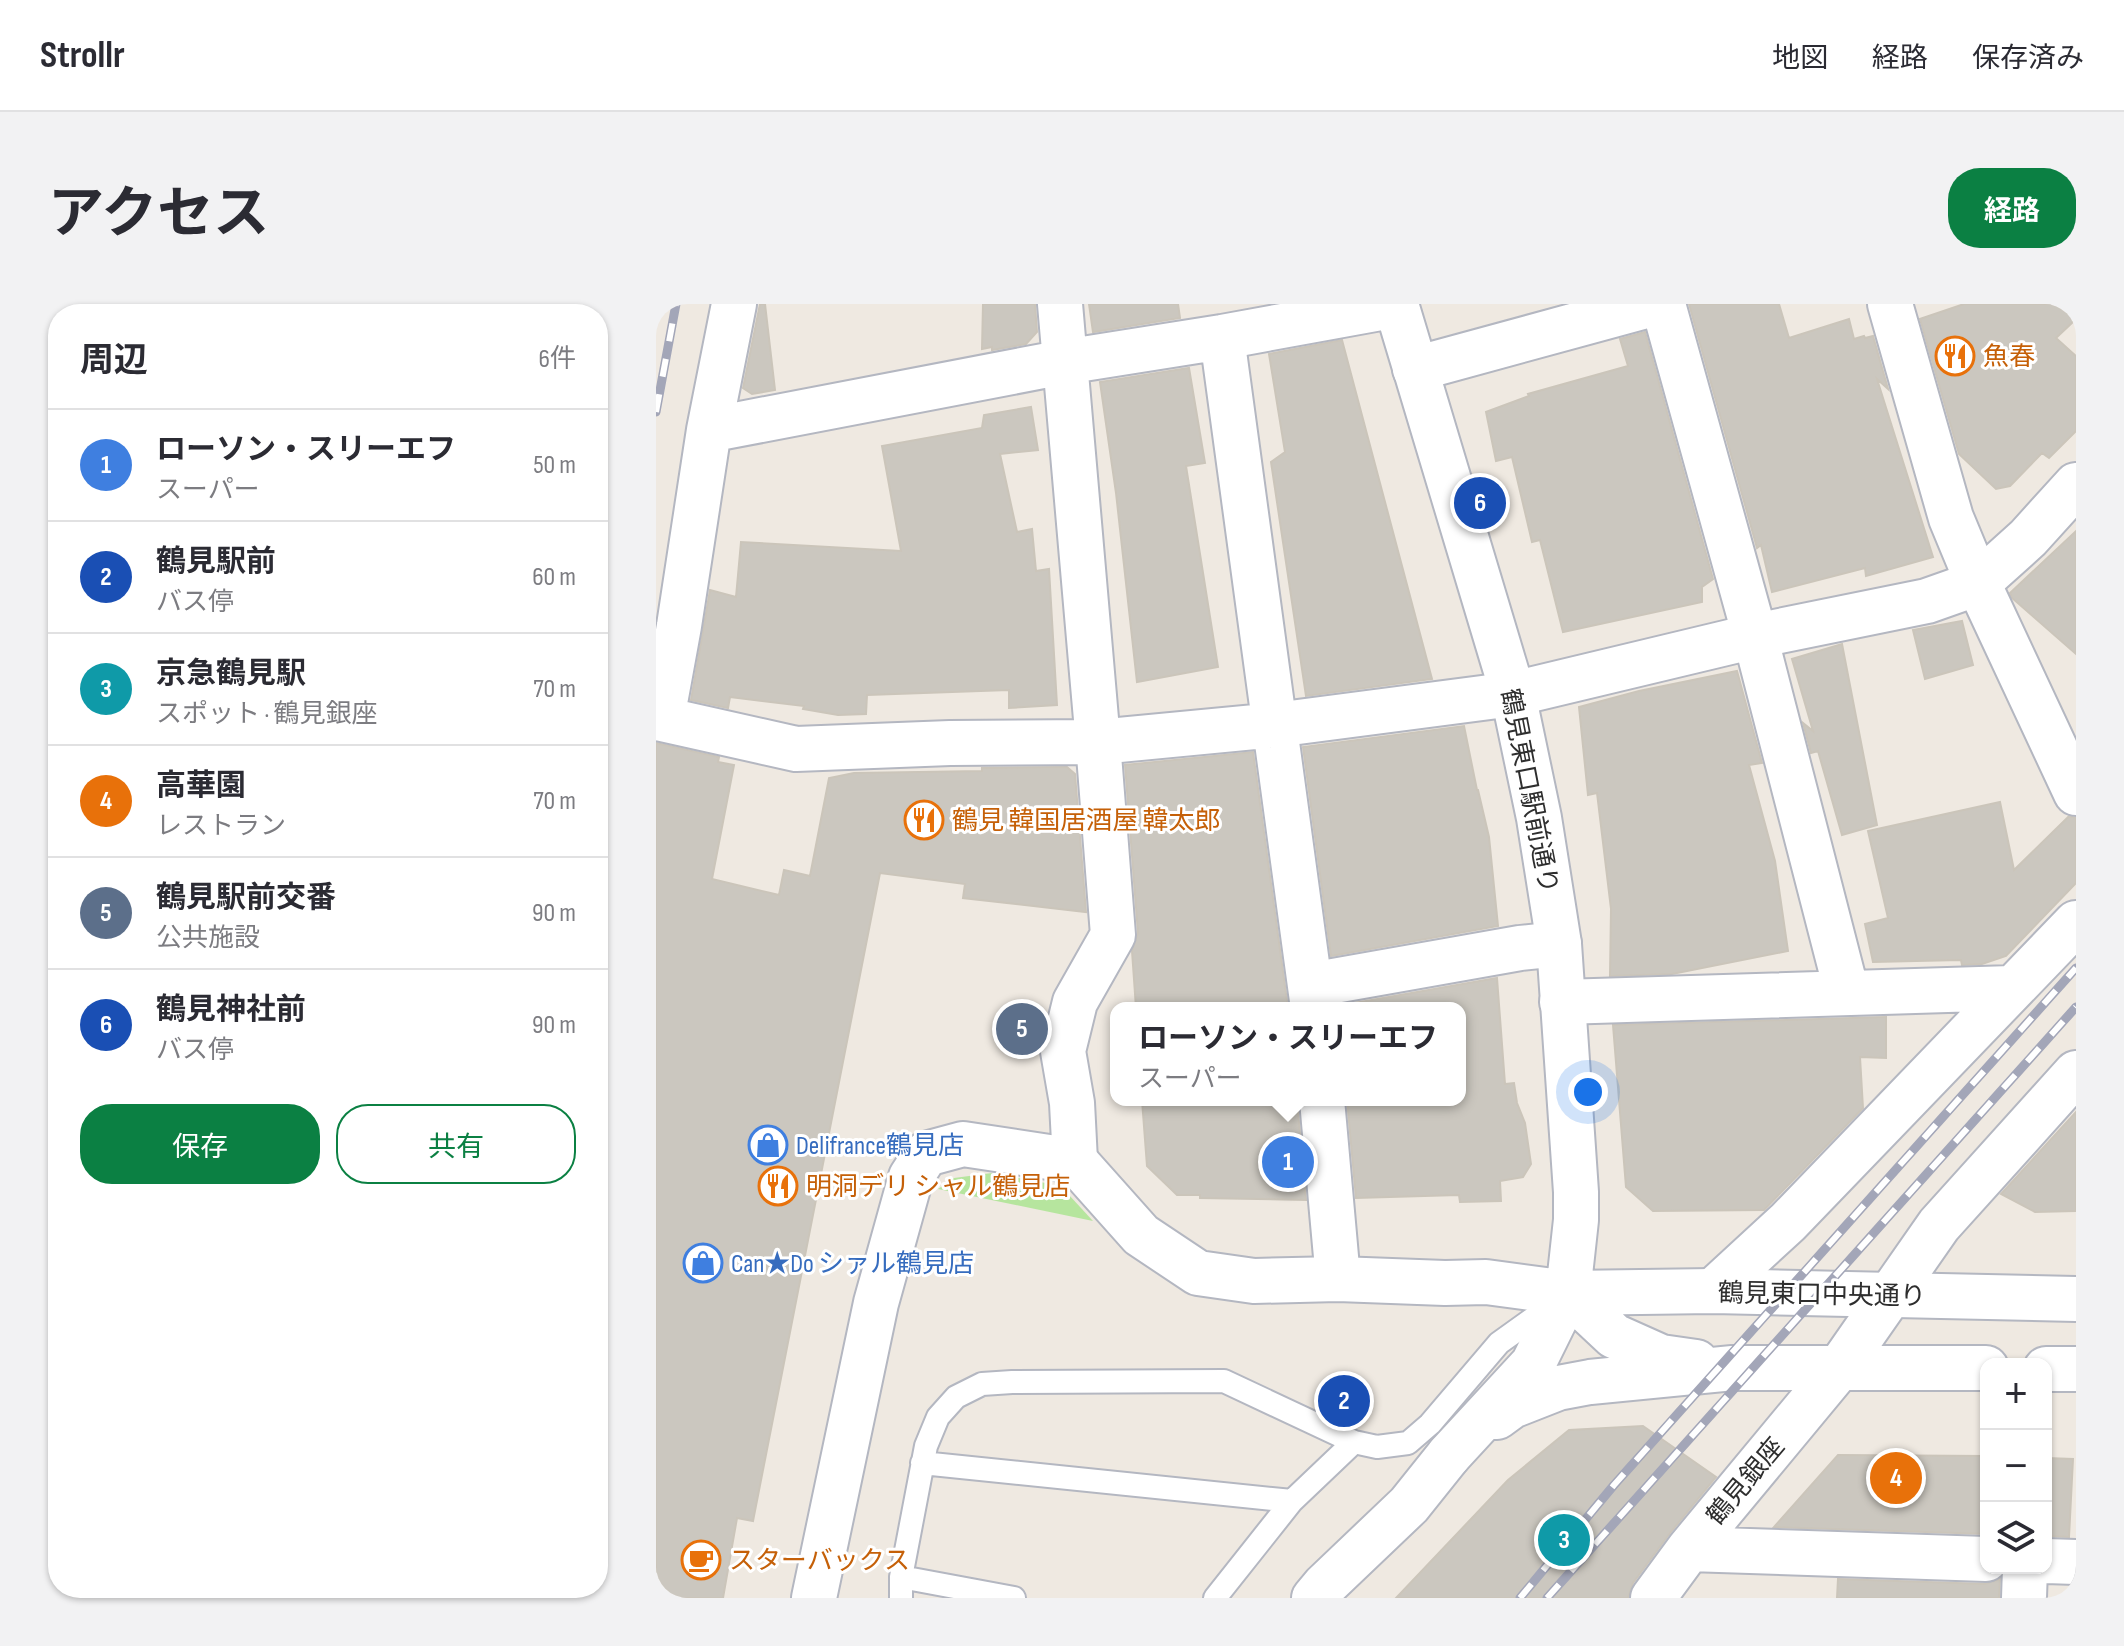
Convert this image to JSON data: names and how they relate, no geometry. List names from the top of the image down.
{
  "streets": {
    "street": ["鶴見東口駅前通り", "鶴見東口中央通り", "鶴見銀座"]
  },
  "crossings": [
    ["鶴見東口駅前通り", "鶴見東口中央通り"],
    ["鶴見東口中央通り", "鶴見銀座"]
  ],
  "places": {
    "restaurant": ["魚春", "鶴見 韓国居酒屋 韓太郎", "明洞デリ シャル鶴見店"],
    "shop": ["Delifrance鶴見店", "Can★Do シァル鶴見店"],
    "cafe": ["スターバックス"]
  },
  "page": {
    "header": "Strollr",
    "nav": ["地図", "経路", "保存済み"],
    "title": "アクセス",
    "buttons": [
      "経路",
      ["保存", "共有"]
    ],
    "heading": ["周辺", "6件"],
    "list": [
      {
        "mark": "1",
        "name": "ローソン・スリーエフ",
        "note": "スーパー",
        "value": "50 m"
      },
      {
        "mark": "2",
        "name": "鶴見駅前",
        "note": "バス停",
        "value": "60 m"
      },
      {
        "mark": "3",
        "name": "京急鶴見駅",
        "note": "スポット · 鶴見銀座",
        "value": "70 m"
      },
      {
        "mark": "4",
        "name": "高華園",
        "note": "レストラン",
        "value": "70 m"
      },
      {
        "mark": "5",
        "name": "鶴見駅前交番",
        "note": "公共施設",
        "value": "90 m"
      },
      {
        "mark": "6",
        "name": "鶴見神社前",
        "note": "バス停",
        "value": "90 m"
      }
    ],
    "pins": [
      "6",
      "5",
      "1",
      "2",
      "4",
      "3"
    ],
    "popup": ["ローソン・スリーエフ", "スーパー"],
    "map_buttons": ["+", "−"]
  }
}
